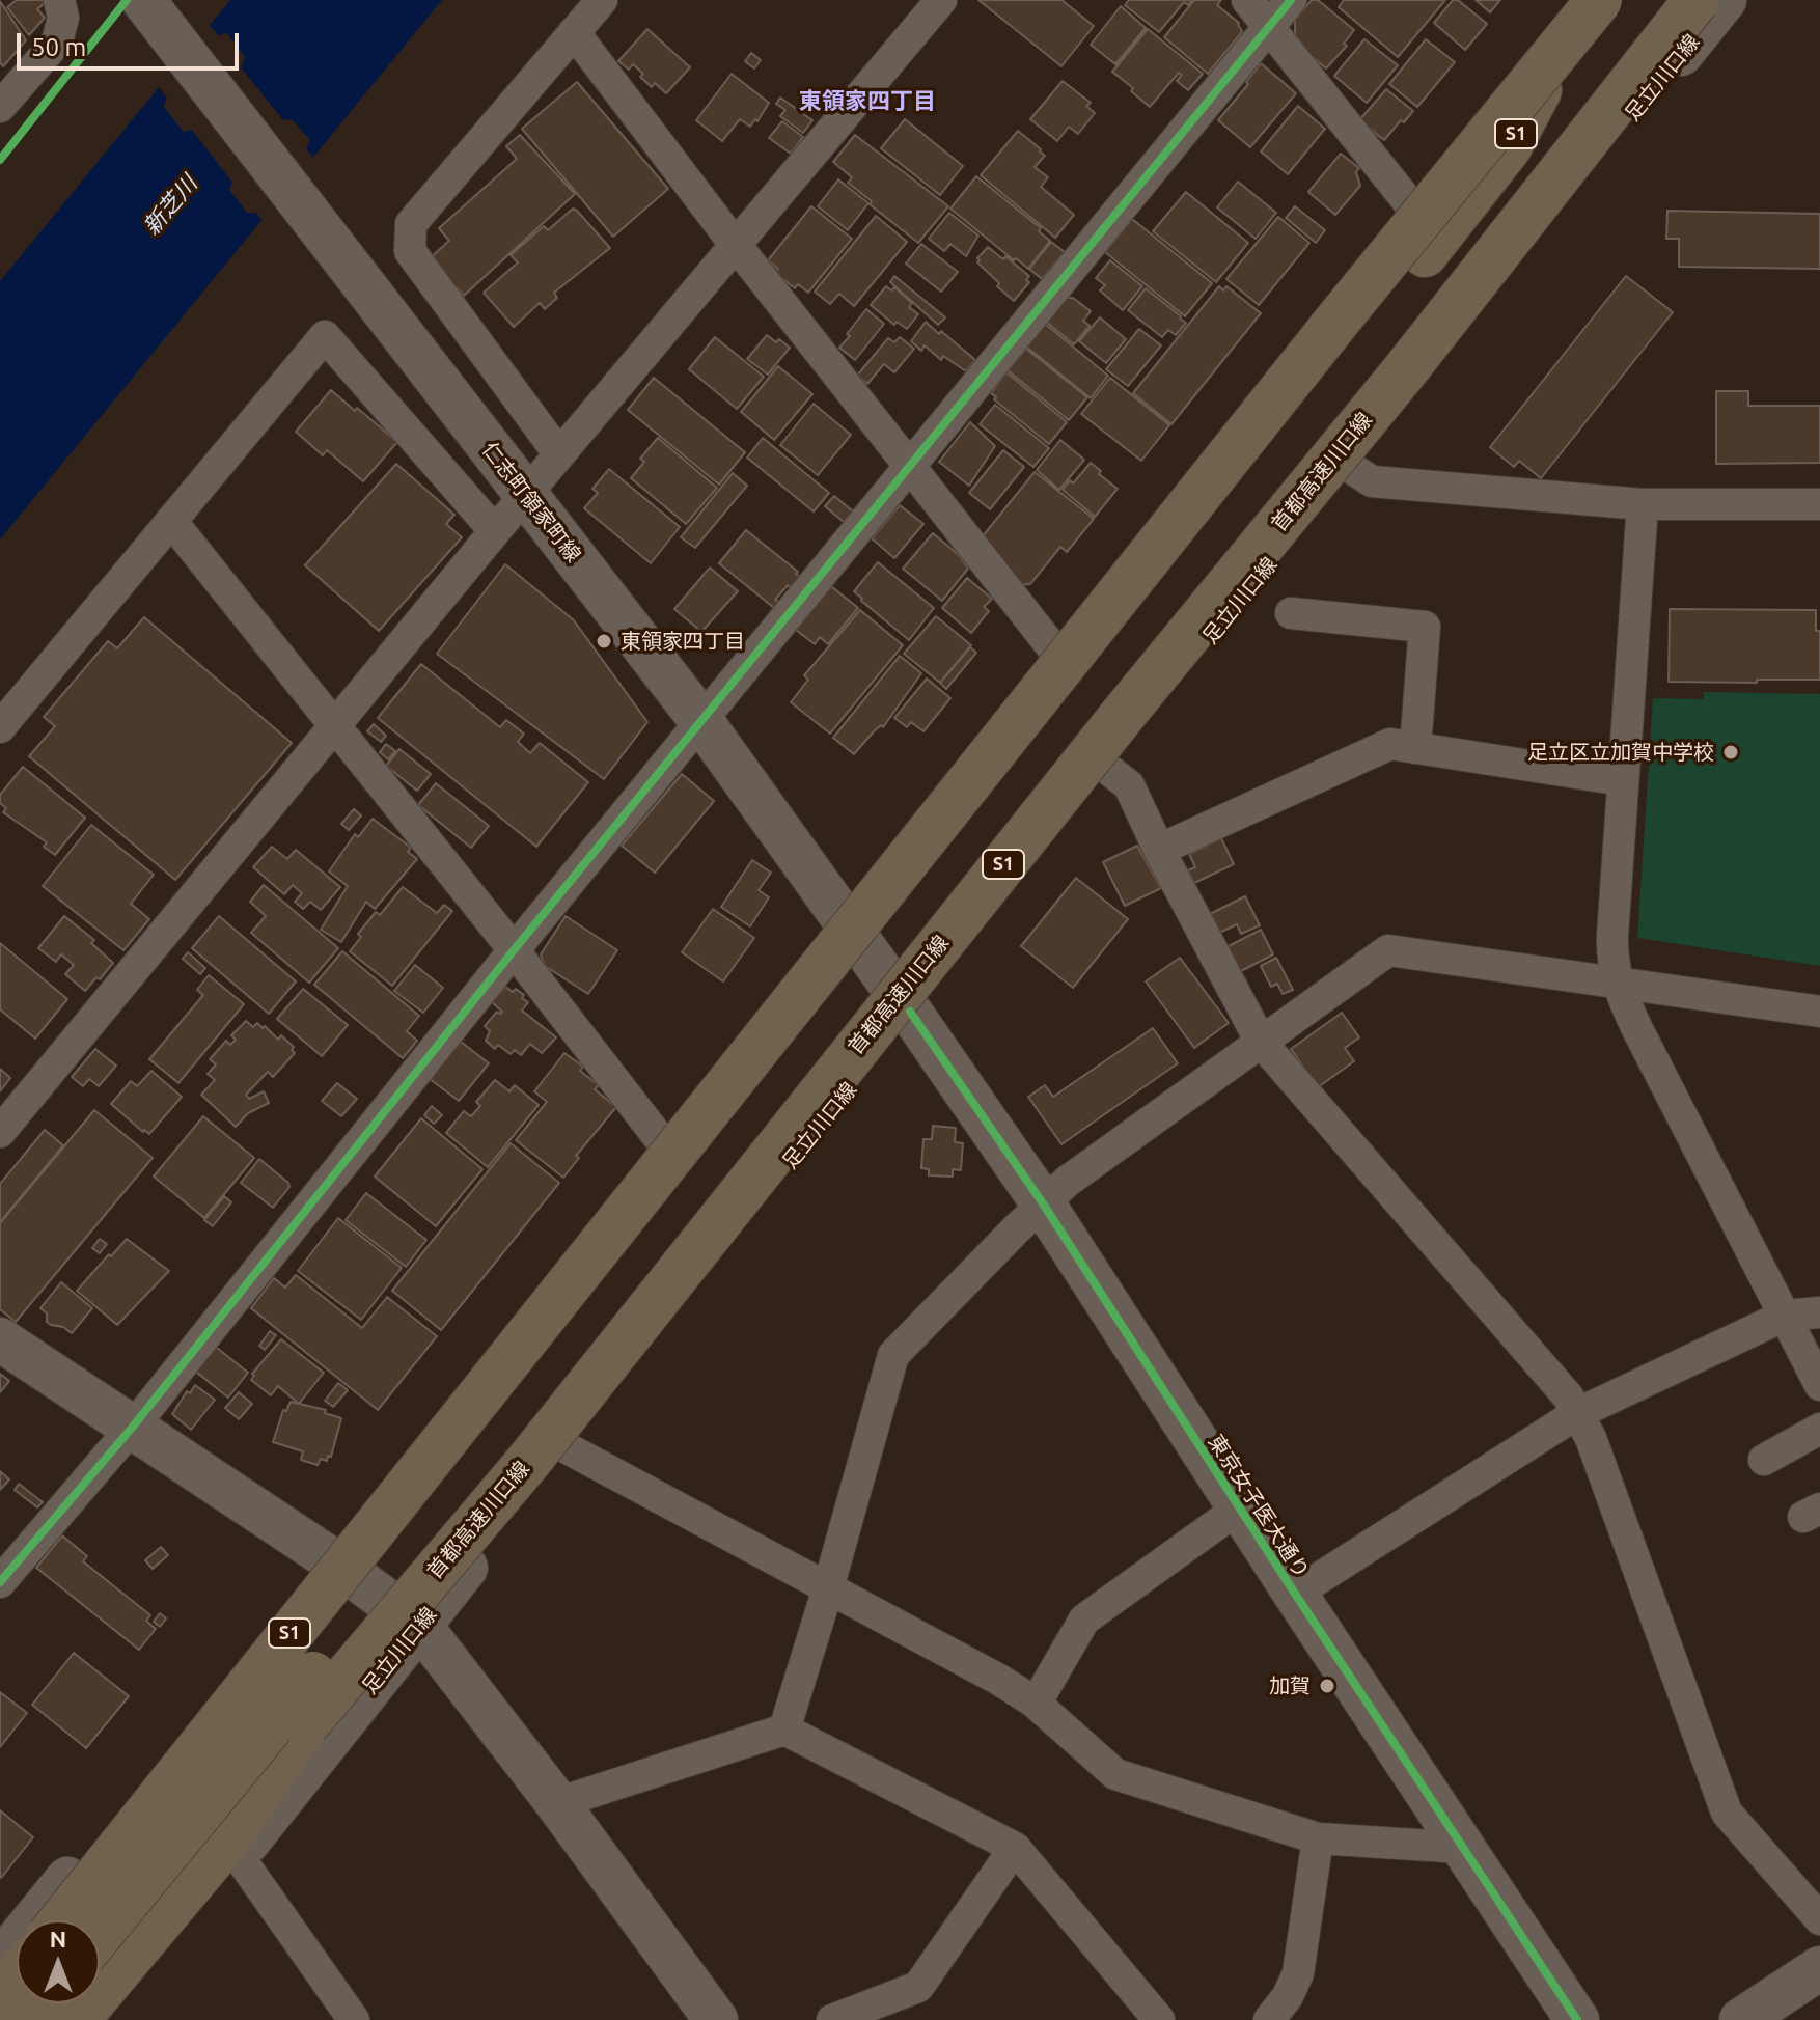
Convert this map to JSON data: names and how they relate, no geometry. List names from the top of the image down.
{
  "streets": {
    "highway": ["S1", "首都高速川口線"],
    "main road": ["足立川口線", "仁志町領家町線", "東京女子医大通り"]
  },
  "crossings": [
    ["足立川口線", "首都高速川口線"],
    ["足立川口線", "仁志町領家町線"],
    ["足立川口線", "東京女子医大通り"],
    ["S1", "首都高速川口線"],
    ["仁志町領家町線", "東京女子医大通り"]
  ],
  "districts": ["東領家四丁目"],
  "water": ["新芝川"],
  "places": ["東領家四丁目", "足立区立加賀中学校", "加賀"],
  "scale_bar": "50 m",
  "north": "top"
}
